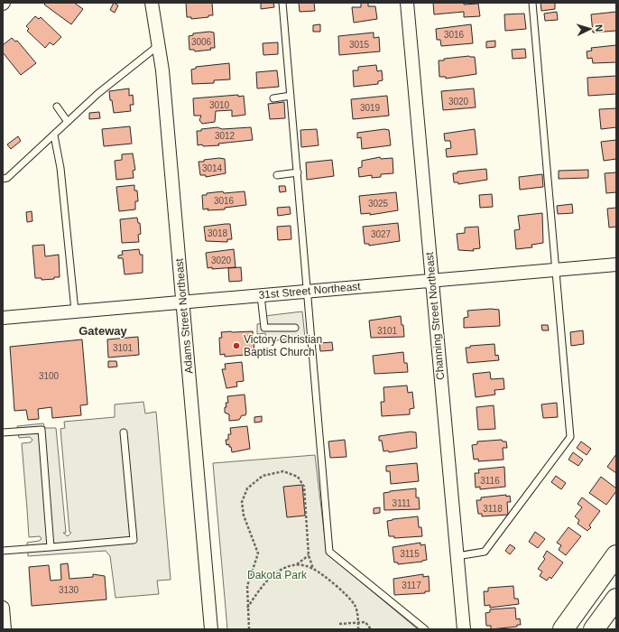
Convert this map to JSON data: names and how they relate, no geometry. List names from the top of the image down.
{
  "streets": {
    "street": ["31st Street Northeast", "Adams Street Northeast", "Channing Street Northeast"]
  },
  "crossings": [
    ["31st Street Northeast", "Adams Street Northeast"],
    ["31st Street Northeast", "Channing Street Northeast"]
  ],
  "districts": ["Gateway"],
  "parks": ["Dakota Park"],
  "places": ["Victory Christian Baptist Church"],
  "house_numbers": [
    "3016",
    "3006",
    "3015",
    "3020",
    "3010",
    "3019",
    "3012",
    "3014",
    "3016",
    "3025",
    "3018",
    "3027",
    "3020",
    "3101",
    "3101",
    "3100",
    "3116",
    "3111",
    "3118",
    "3115",
    "3117",
    "3130"
  ],
  "north": "right"
}
